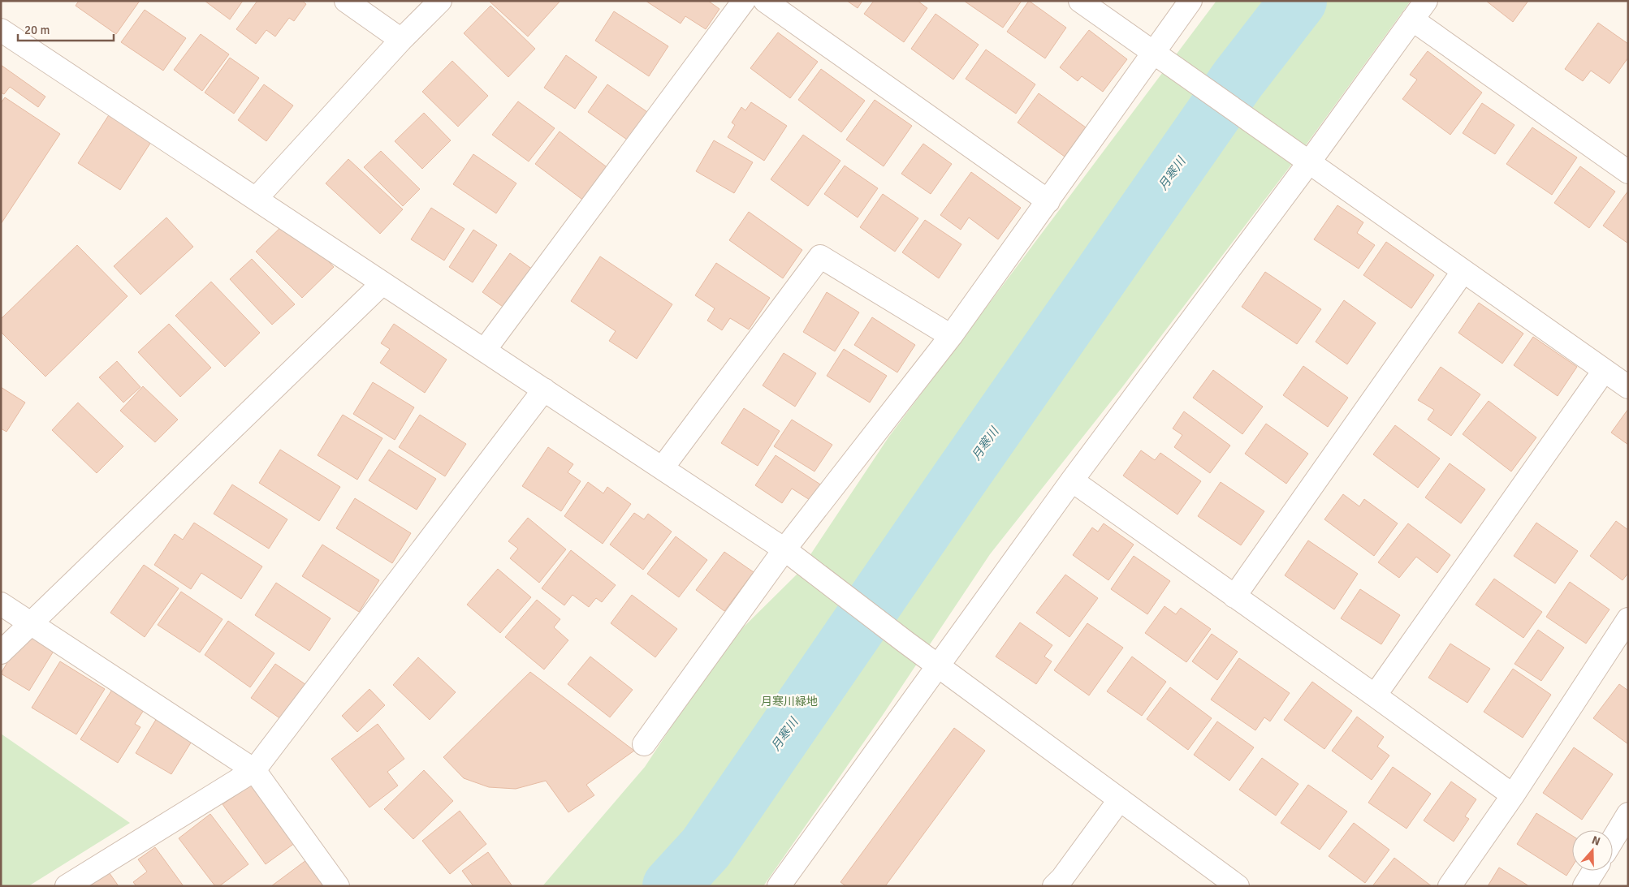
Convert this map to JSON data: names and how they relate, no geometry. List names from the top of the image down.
{
  "water": ["月寒川"],
  "parks": ["月寒川緑地"],
  "scale_bar": "20 m",
  "north": "top"
}
